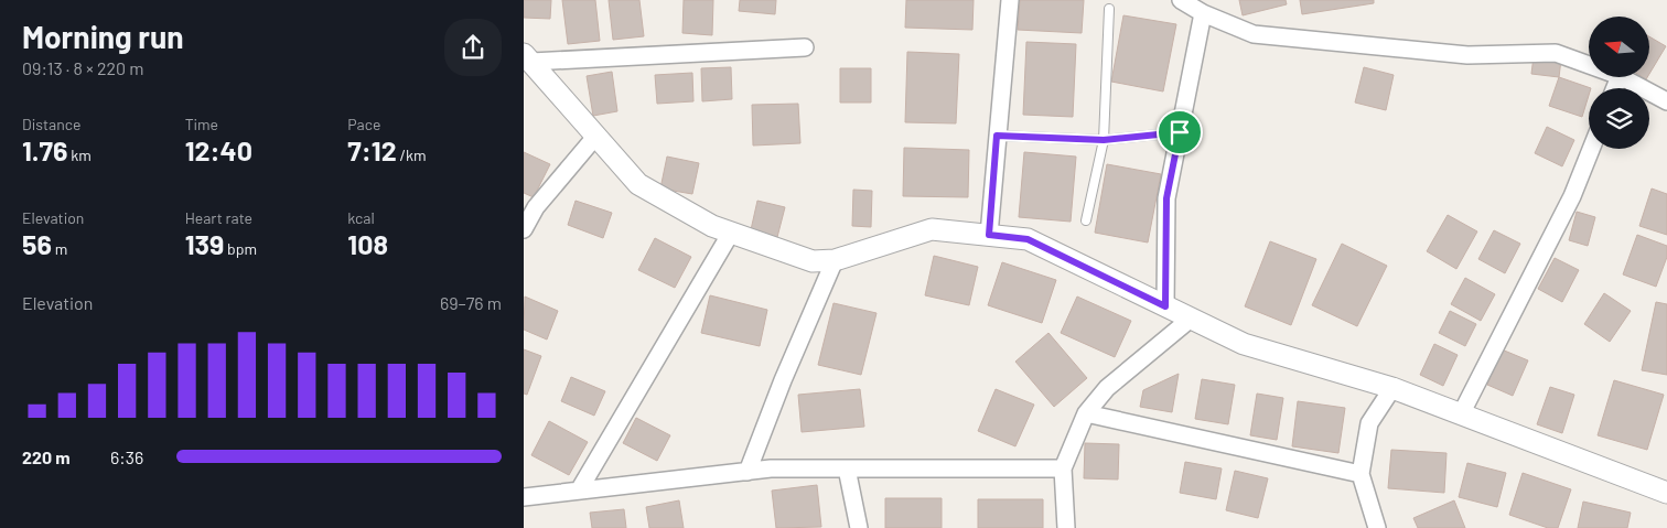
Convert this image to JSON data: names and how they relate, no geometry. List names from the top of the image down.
{
  "north": "left",
  "page": {
    "heading": ["Morning run", "09:13 · 8 × 220 m"],
    "stats": [
      ["Distance", "1.76 km"],
      ["Time", "12:40"],
      ["Pace", "7:12 /km"],
      ["Elevation", "56 m"],
      ["Heart rate", "139 bpm"],
      ["kcal", "108"]
    ],
    "chart": ["Elevation", "69–76 m"],
    "list": [
      {
        "name": "220 m",
        "note": "6:36"
      }
    ]
  }
}
